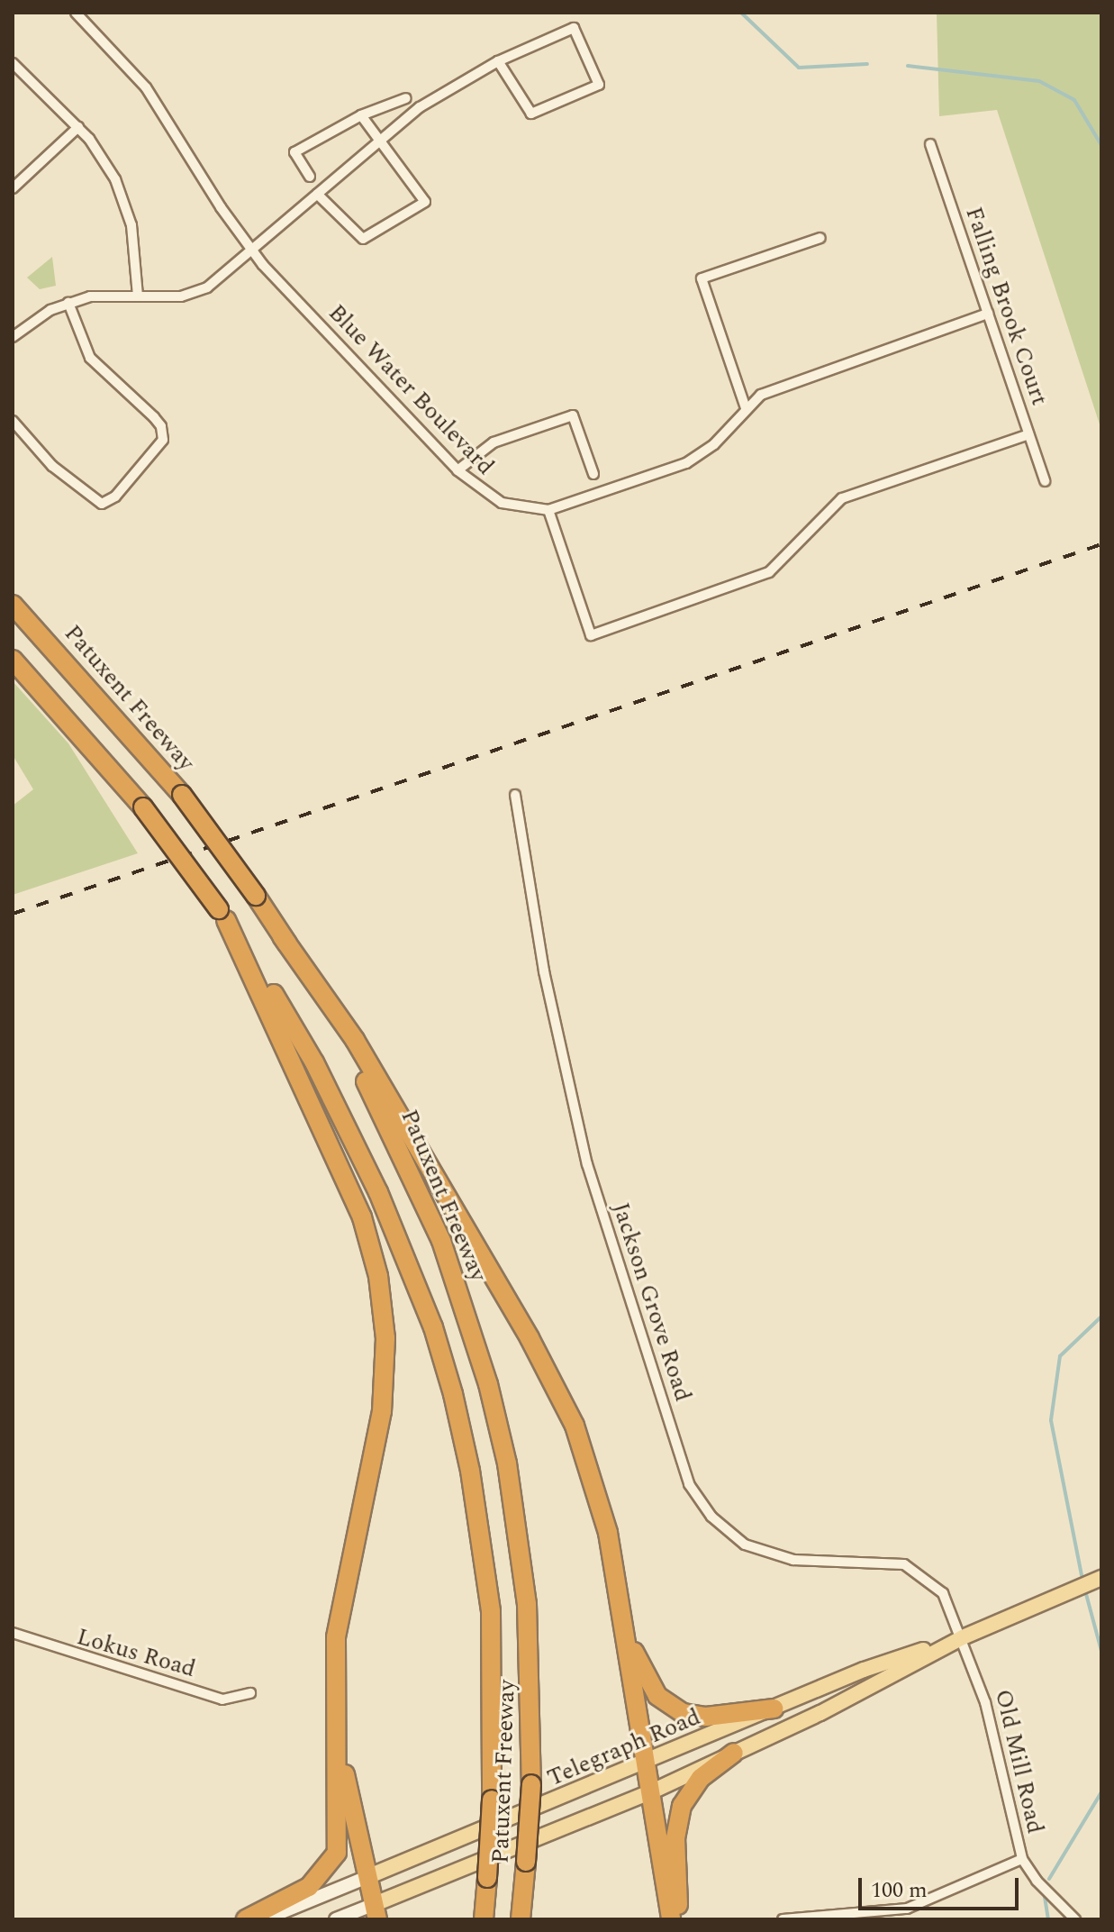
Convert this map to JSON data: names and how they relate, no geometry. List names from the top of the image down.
{
  "streets": {
    "highway": ["Patuxent Freeway"],
    "main road": ["Telegraph Road"],
    "street": [
      "Falling Brook Court",
      "Blue Water Boulevard",
      "Jackson Grove Road",
      "Lokus Road",
      "Old Mill Road"
    ]
  },
  "crossings": [
    ["Falling Brook Court", "Blue Water Boulevard"],
    ["Jackson Grove Road", "Telegraph Road"],
    ["Jackson Grove Road", "Old Mill Road"],
    ["Telegraph Road", "Old Mill Road"]
  ],
  "scale_bar": "100 m"
}
